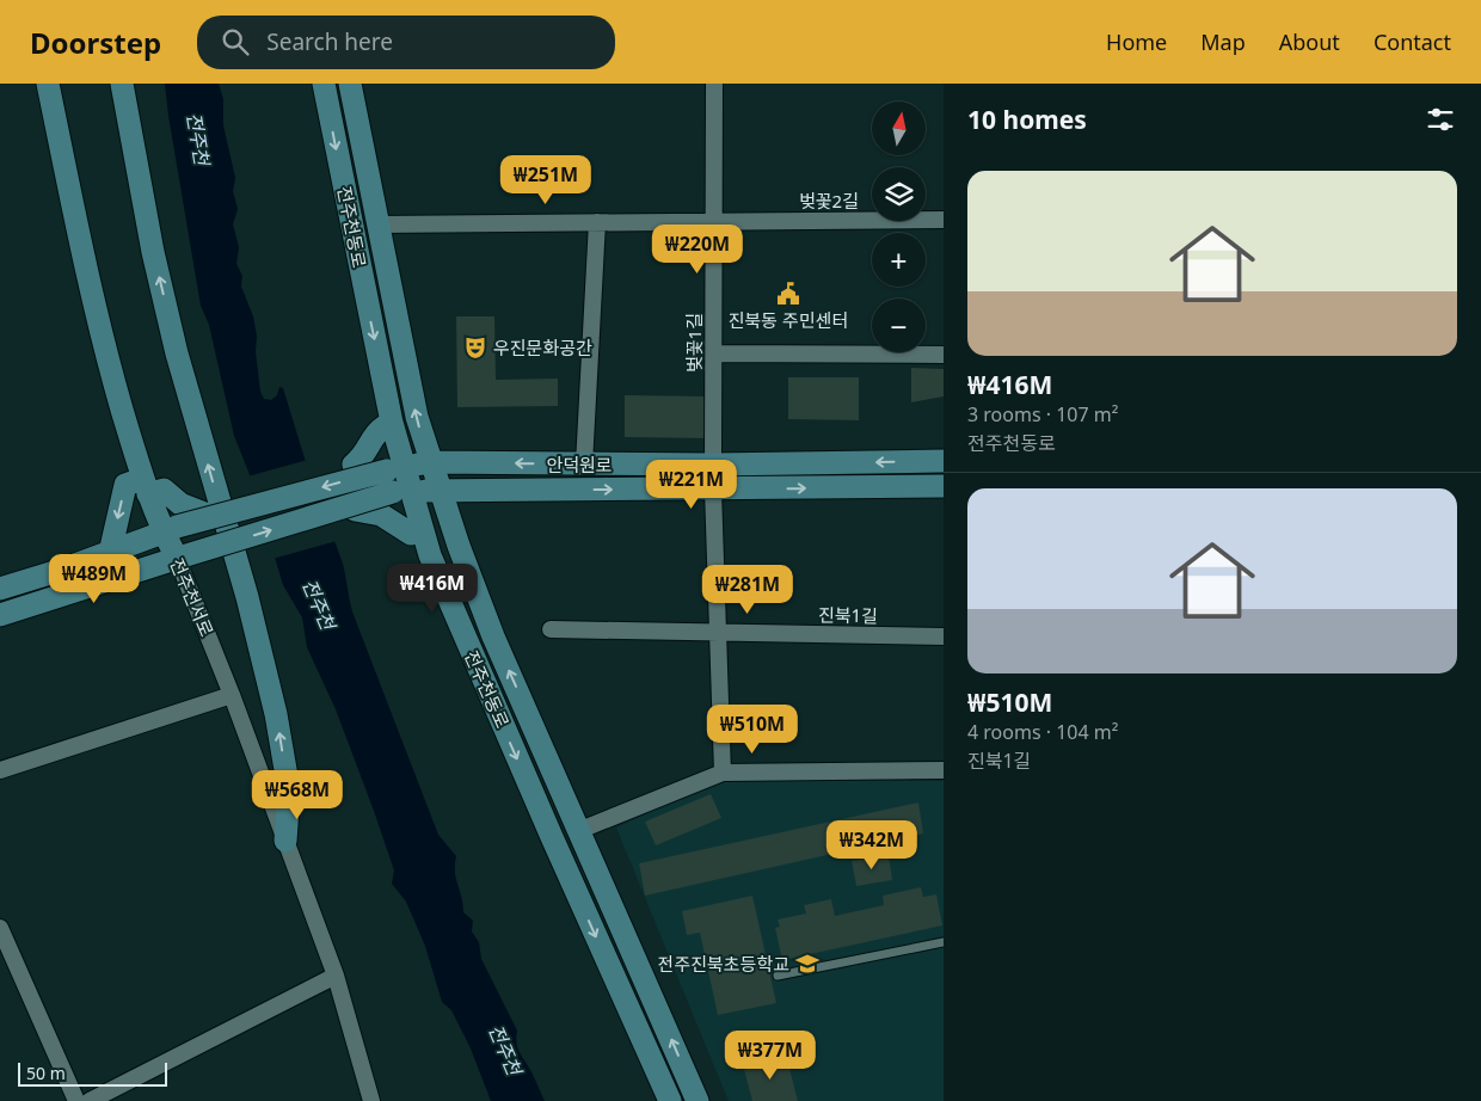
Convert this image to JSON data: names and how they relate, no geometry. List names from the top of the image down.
{
  "streets": {
    "street": [
      "벚꽃2길",
      "전주천동로",
      "벚꽃1길",
      "안덕원로",
      "전주천서로",
      "진북1길"
    ]
  },
  "crossings": [
    ["벚꽃2길", "벚꽃1길"],
    ["전주천동로", "안덕원로"],
    ["벚꽃1길", "안덕원로"],
    ["안덕원로", "전주천서로"]
  ],
  "water": ["전주천"],
  "places": {
    "public building": ["진북동 주민센터"],
    "theatre": ["우진문화공간"],
    "school or university": ["전주진북초등학교"]
  },
  "scale_bar": "50 m",
  "north": "top",
  "page": {
    "header": "Doorstep",
    "search": "Search here",
    "nav": [
      "Home",
      "Map",
      "About",
      "Contact"
    ],
    "heading": "10 homes",
    "map_buttons": ["+", "−"],
    "price": [
      "₩251M",
      "₩220M",
      "₩221M",
      "₩489M",
      "₩416M",
      "₩281M",
      "₩510M",
      "₩568M",
      "₩342M",
      "₩377M"
    ],
    "list": [
      {
        "name": "₩416M",
        "note": "3 rooms · 107 m² · 전주천동로"
      },
      {
        "name": "₩510M",
        "note": "4 rooms · 104 m² · 진북1길"
      }
    ],
    "scale": "50 m"
  }
}
